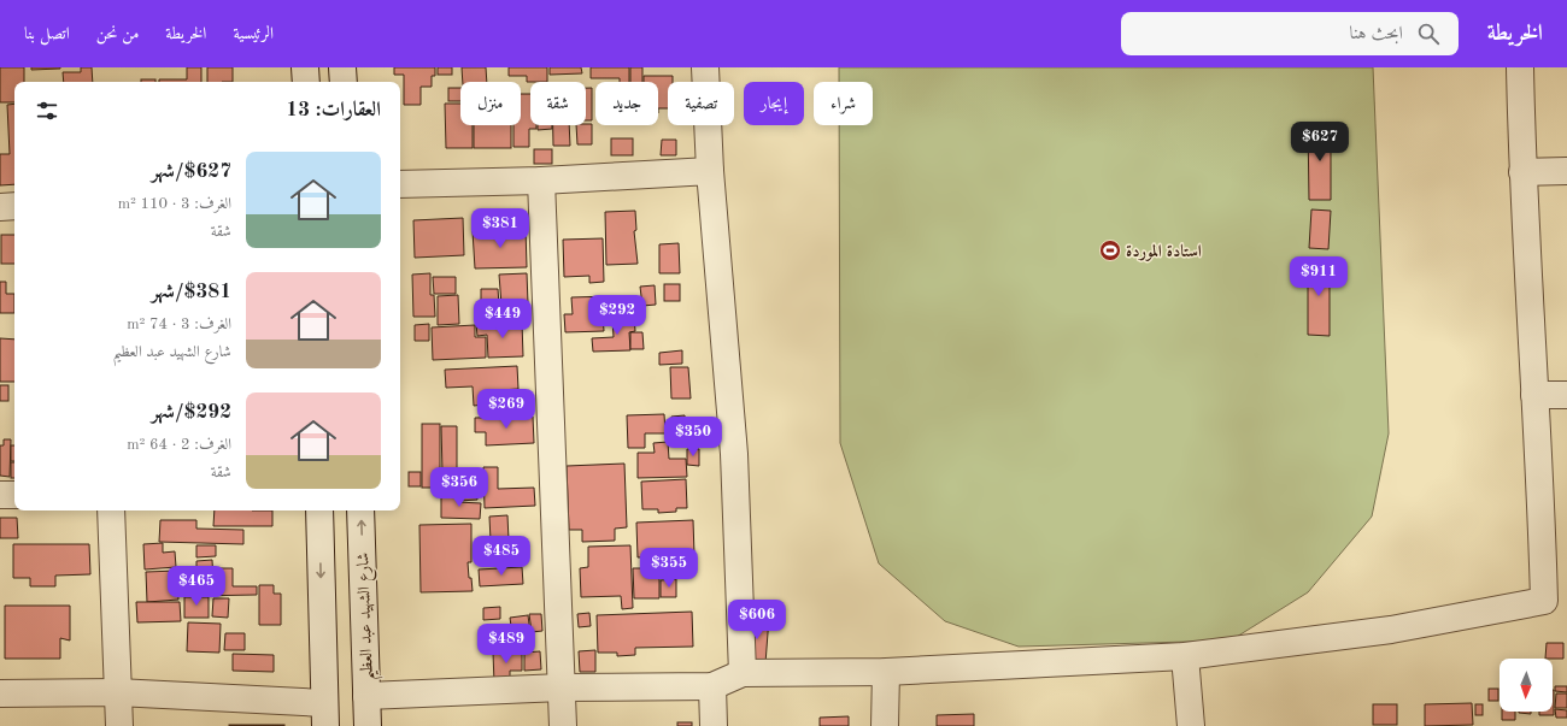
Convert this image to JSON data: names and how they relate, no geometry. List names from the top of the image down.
{
  "streets": {
    "street": ["شارع الشهيد عبد العظيم"]
  },
  "places": {
    "sports": ["استادة الموردة"]
  },
  "north": "bottom",
  "page": {
    "header": "الخريطة",
    "search": "ابحث هنا",
    "nav": [
      "الرئيسية",
      "الخريطة",
      "من نحن",
      "اتصل بنا"
    ],
    "chip": [
      "شراء",
      "إيجار",
      "تصفية",
      "جديد",
      "شقة",
      "منزل"
    ],
    "heading": "العقارات: 13",
    "price": [
      "$627",
      "$381",
      "$911",
      "$292",
      "$449",
      "$269",
      "$350",
      "$356",
      "$485",
      "$355",
      "$465",
      "$606",
      "$489"
    ],
    "list": [
      {
        "name": "$627/شهر",
        "note": "الغرف: 3 · 110 m² · شقة"
      },
      {
        "name": "$381/شهر",
        "note": "الغرف: 3 · 74 m² · شارع الشهيد عبد العظيم"
      },
      {
        "name": "$292/شهر",
        "note": "الغرف: 2 · 64 m² · شقة"
      }
    ]
  }
}
